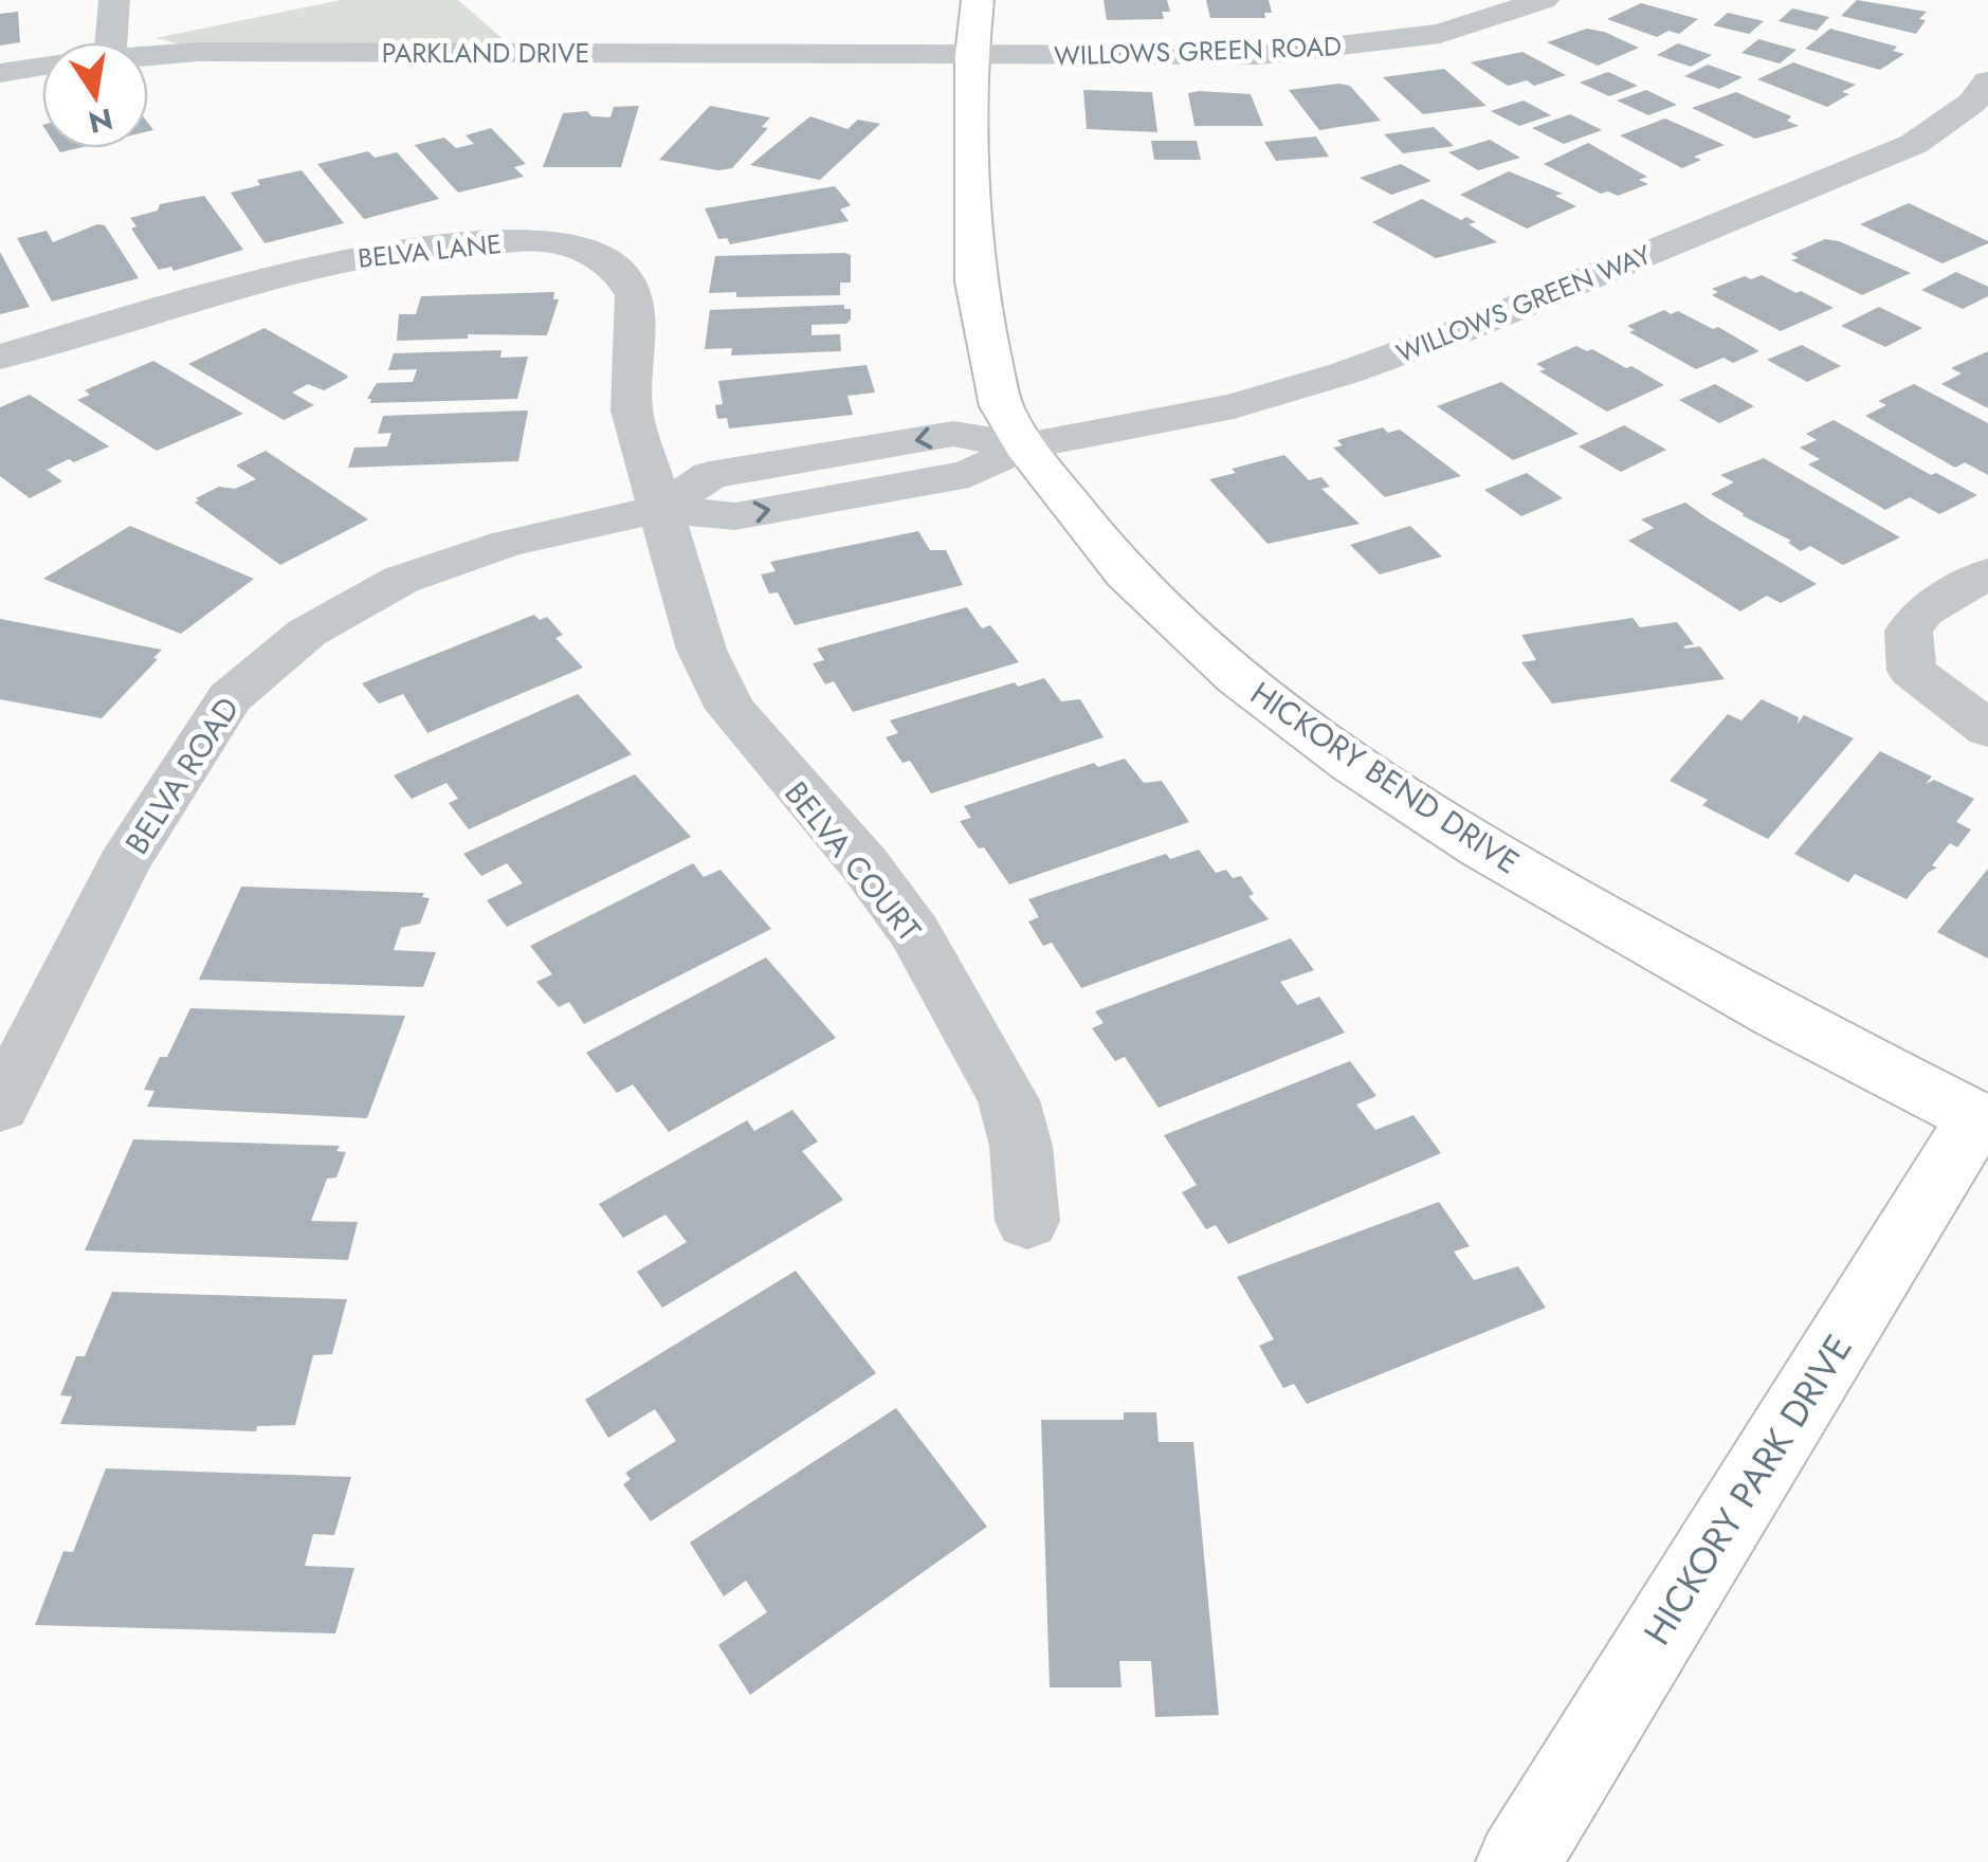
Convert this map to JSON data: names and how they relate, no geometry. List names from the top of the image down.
{
  "streets": {
    "street": [
      "WILLOWS GREEN ROAD",
      "PARKLAND DRIVE",
      "BELVA LANE",
      "WILLOWS GREEN WAY",
      "BELVA ROAD",
      "HICKORY BEND DRIVE",
      "BELVA COURT",
      "HICKORY PARK DRIVE"
    ]
  },
  "crossings": [
    ["WILLOWS GREEN ROAD", "PARKLAND DRIVE"],
    ["WILLOWS GREEN ROAD", "HICKORY BEND DRIVE"],
    ["PARKLAND DRIVE", "HICKORY BEND DRIVE"],
    ["BELVA LANE", "BELVA ROAD"],
    ["BELVA LANE", "BELVA COURT"],
    ["WILLOWS GREEN WAY", "BELVA ROAD"],
    ["WILLOWS GREEN WAY", "HICKORY BEND DRIVE"],
    ["BELVA ROAD", "HICKORY BEND DRIVE"],
    ["BELVA ROAD", "BELVA COURT"],
    ["HICKORY BEND DRIVE", "HICKORY PARK DRIVE"]
  ],
  "north": "bottom"
}
